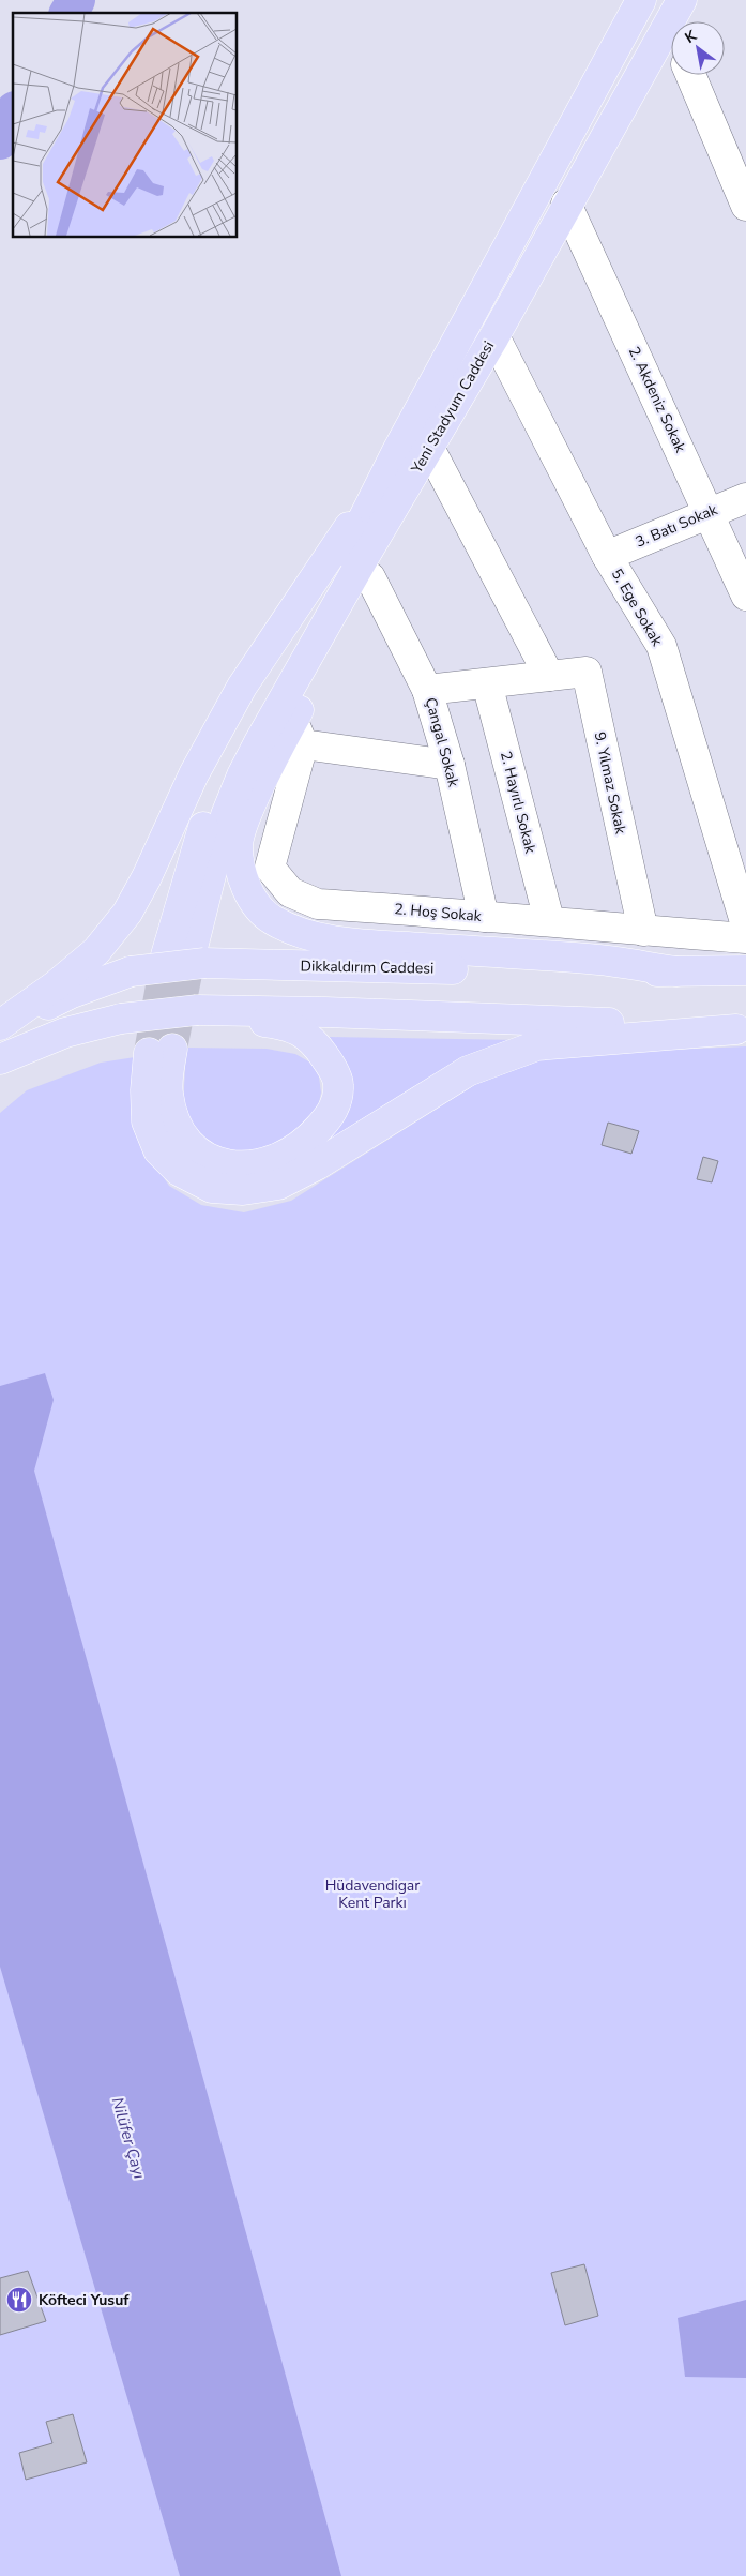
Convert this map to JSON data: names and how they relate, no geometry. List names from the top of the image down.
{
  "streets": {
    "main road": ["Yeni Stadyum Caddesi", "Dikkaldırım Caddesi"],
    "street": [
      "2. Akdeniz Sokak",
      "3. Batı Sokak",
      "5. Ege Sokak",
      "Çangal Sokak",
      "9. Yılmaz Sokak",
      "2. Hayırlı Sokak",
      "2. Hoş Sokak"
    ]
  },
  "crossings": [
    ["2. Akdeniz Sokak", "Yeni Stadyum Caddesi"],
    ["2. Akdeniz Sokak", "3. Batı Sokak"],
    ["Yeni Stadyum Caddesi", "5. Ege Sokak"],
    ["3. Batı Sokak", "5. Ege Sokak"],
    ["Çangal Sokak", "9. Yılmaz Sokak"],
    ["Çangal Sokak", "2. Hoş Sokak"],
    ["9. Yılmaz Sokak", "2. Hayırlı Sokak"],
    ["9. Yılmaz Sokak", "2. Hoş Sokak"],
    ["2. Hayırlı Sokak", "2. Hoş Sokak"]
  ],
  "water": ["Nilüfer Çayı"],
  "parks": ["Hüdavendigar Kent Parkı"],
  "places": {
    "restaurant": ["Köfteci Yusuf"]
  },
  "north": "top left"
}
